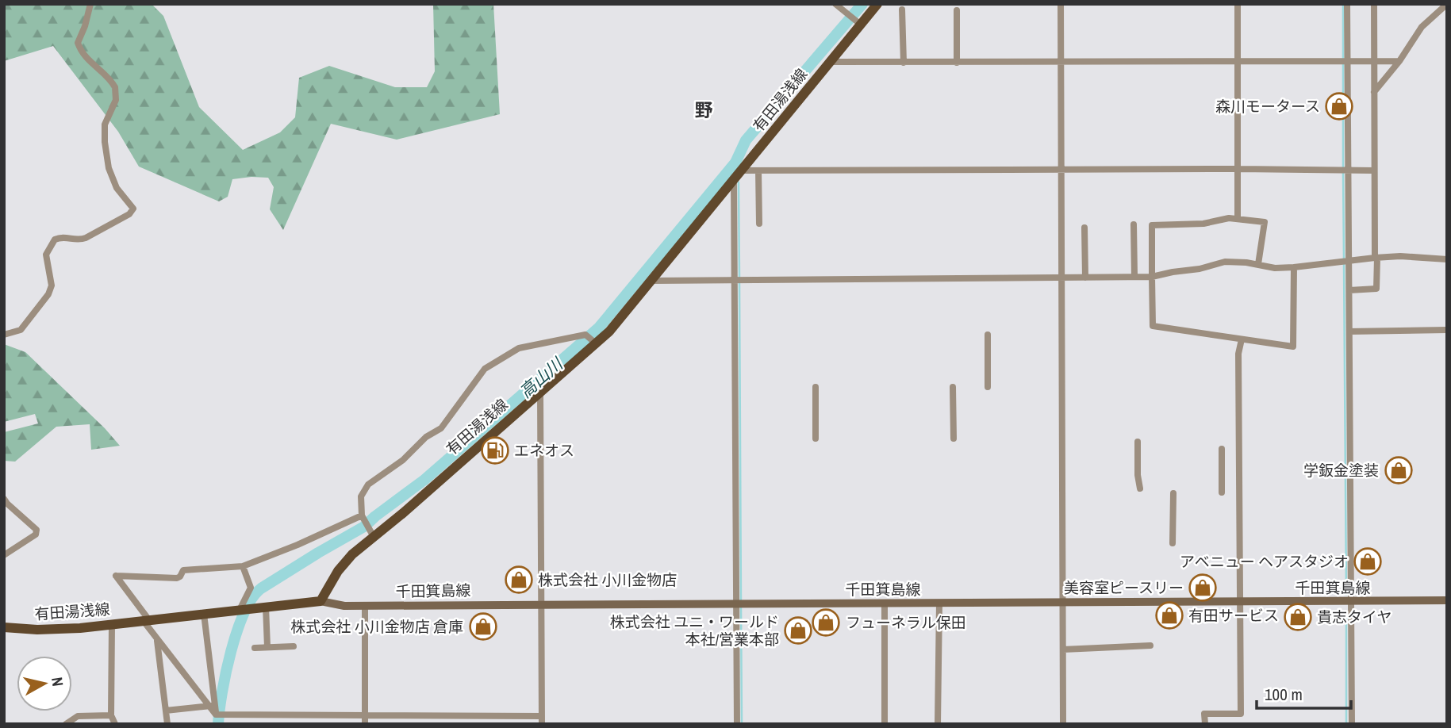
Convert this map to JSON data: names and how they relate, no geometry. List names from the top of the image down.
{
  "streets": {
    "main road": ["有田湯浅線", "千田箕島線"]
  },
  "crossings": [
    ["有田湯浅線", "千田箕島線"]
  ],
  "districts": ["野"],
  "water": ["高山川"],
  "places": {
    "shop": [
      "森川モータース",
      "学鈑金塗装",
      "アベニュー ヘアスタジオ",
      "株式会社 小川金物店",
      "美容室ピースリー",
      "有田サービス",
      "貴志タイヤ",
      "フューネラル保田",
      "株式会社 小川金物店 倉庫",
      "株式会社 ユニ・ワールド 本社/営業本部"
    ],
    "fuel station": ["エネオス"]
  },
  "scale_bar": "100 m",
  "north": "right"
}
